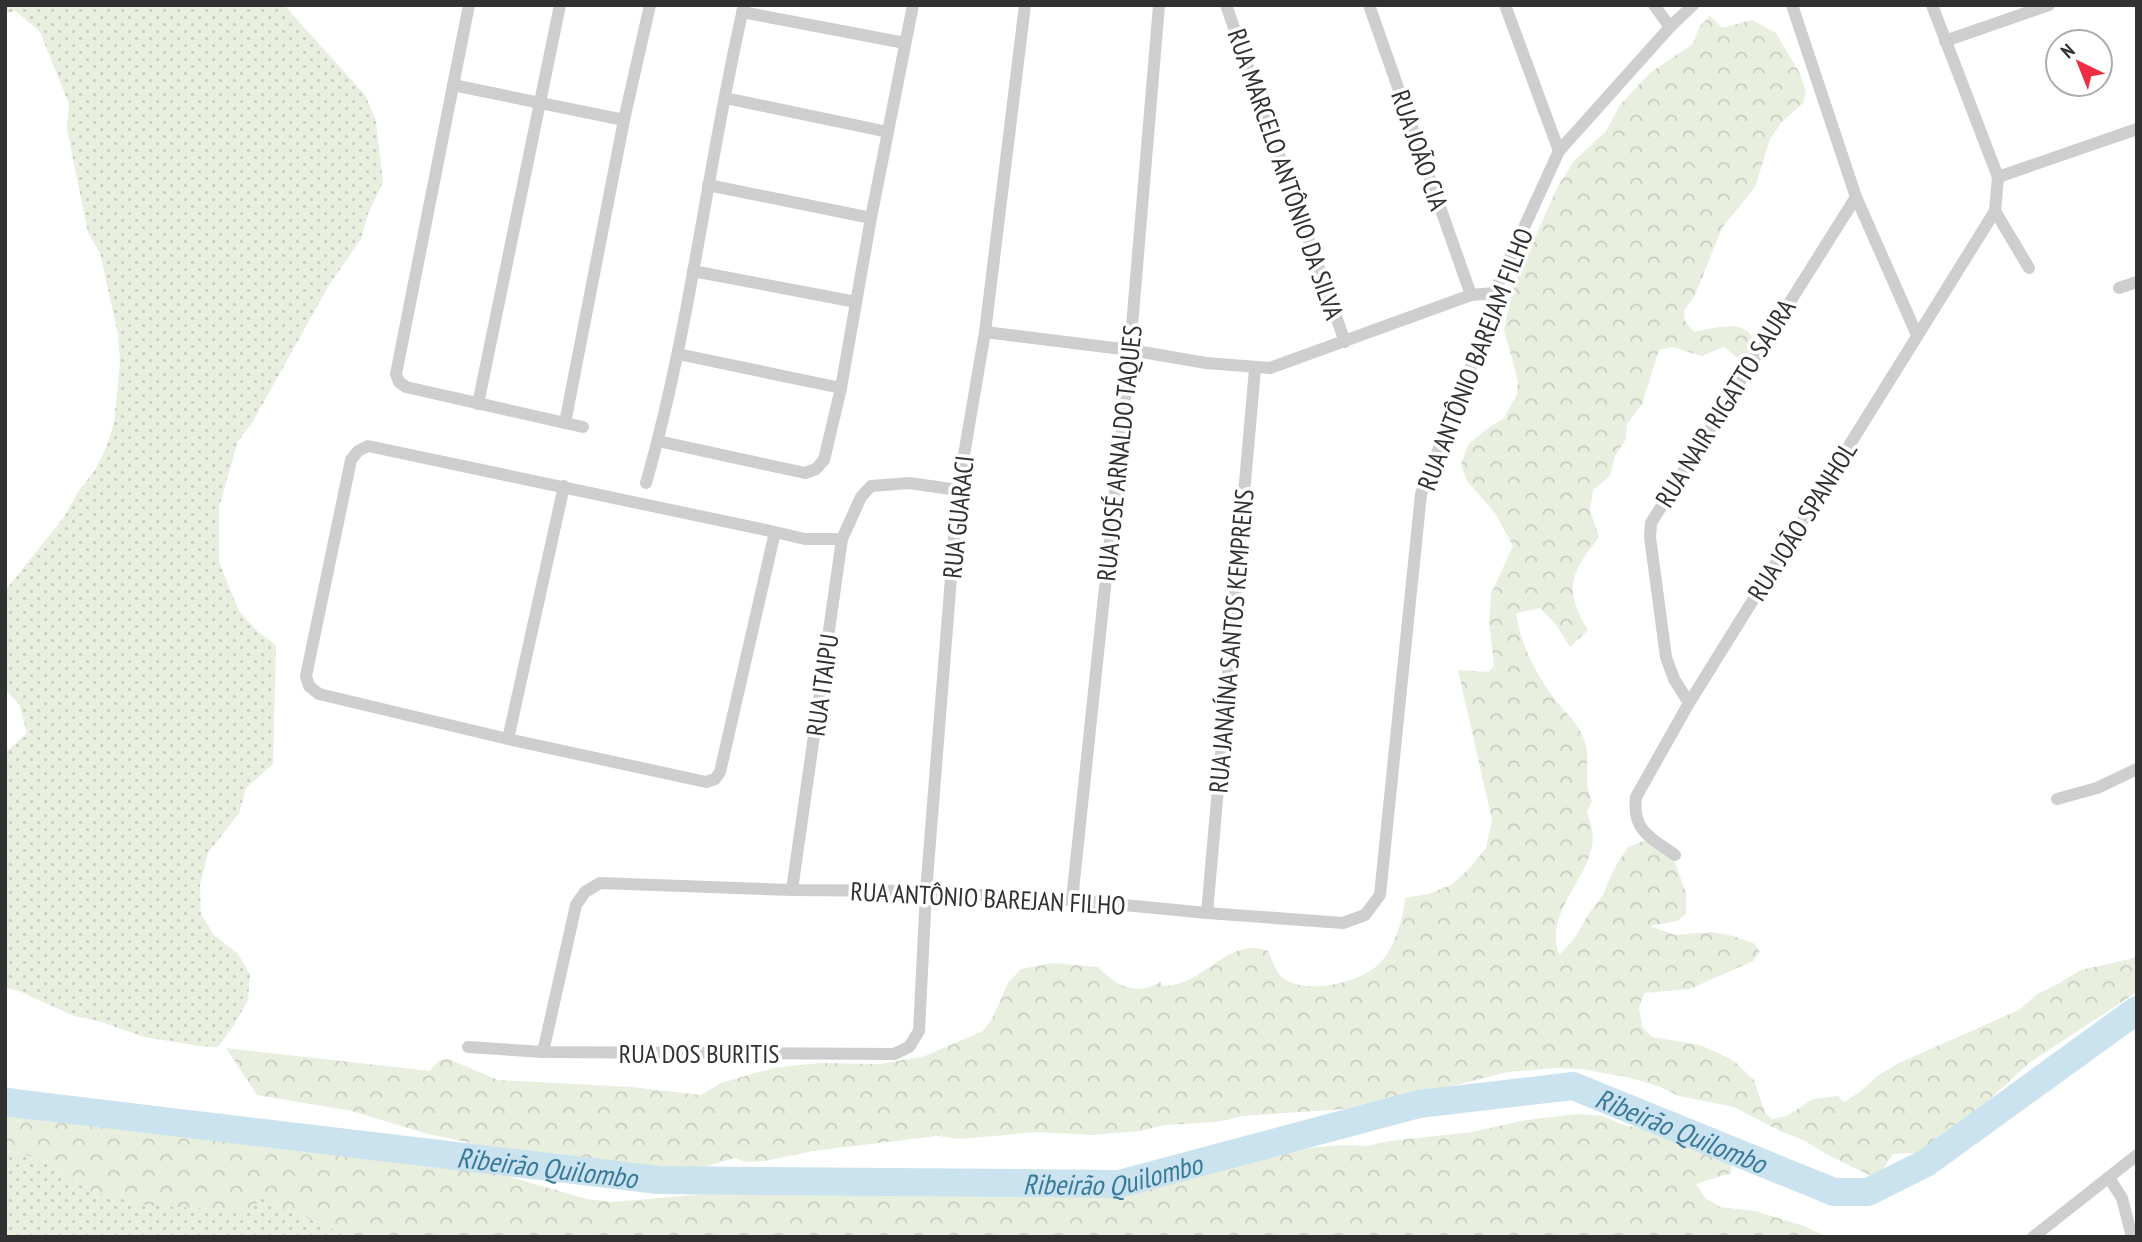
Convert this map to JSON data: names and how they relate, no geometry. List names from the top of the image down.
{
  "streets": {
    "street": [
      "RUA JOÃO CIA",
      "RUA MARCELO ANTÔNIO DA SILVA",
      "RUA ANTÔNIO BAREJAM FILHO",
      "RUA NAIR RIGATTO SAURA",
      "RUA JOSÉ ARNALDO TAQUES",
      "RUA GUARACI",
      "RUA JOÃO SPANHOL",
      "RUA JANAÍNA SANTOS KEMPRENS",
      "RUA ITAIPU",
      "RUA ANTÔNIO BAREJAN FILHO",
      "RUA DOS BURITIS"
    ]
  },
  "crossings": [
    ["RUA ANTÔNIO BAREJAM FILHO", "RUA ANTÔNIO BAREJAN FILHO"],
    ["RUA NAIR RIGATTO SAURA", "RUA JOÃO SPANHOL"],
    ["RUA JOSÉ ARNALDO TAQUES", "RUA ANTÔNIO BAREJAN FILHO"],
    ["RUA GUARACI", "RUA ITAIPU"],
    ["RUA GUARACI", "RUA ANTÔNIO BAREJAN FILHO"],
    ["RUA GUARACI", "RUA DOS BURITIS"],
    ["RUA JANAÍNA SANTOS KEMPRENS", "RUA ANTÔNIO BAREJAN FILHO"],
    ["RUA ITAIPU", "RUA ANTÔNIO BAREJAN FILHO"],
    ["RUA ANTÔNIO BAREJAN FILHO", "RUA DOS BURITIS"]
  ],
  "water": ["Ribeirão Quilombo"],
  "north": "top left"
}
